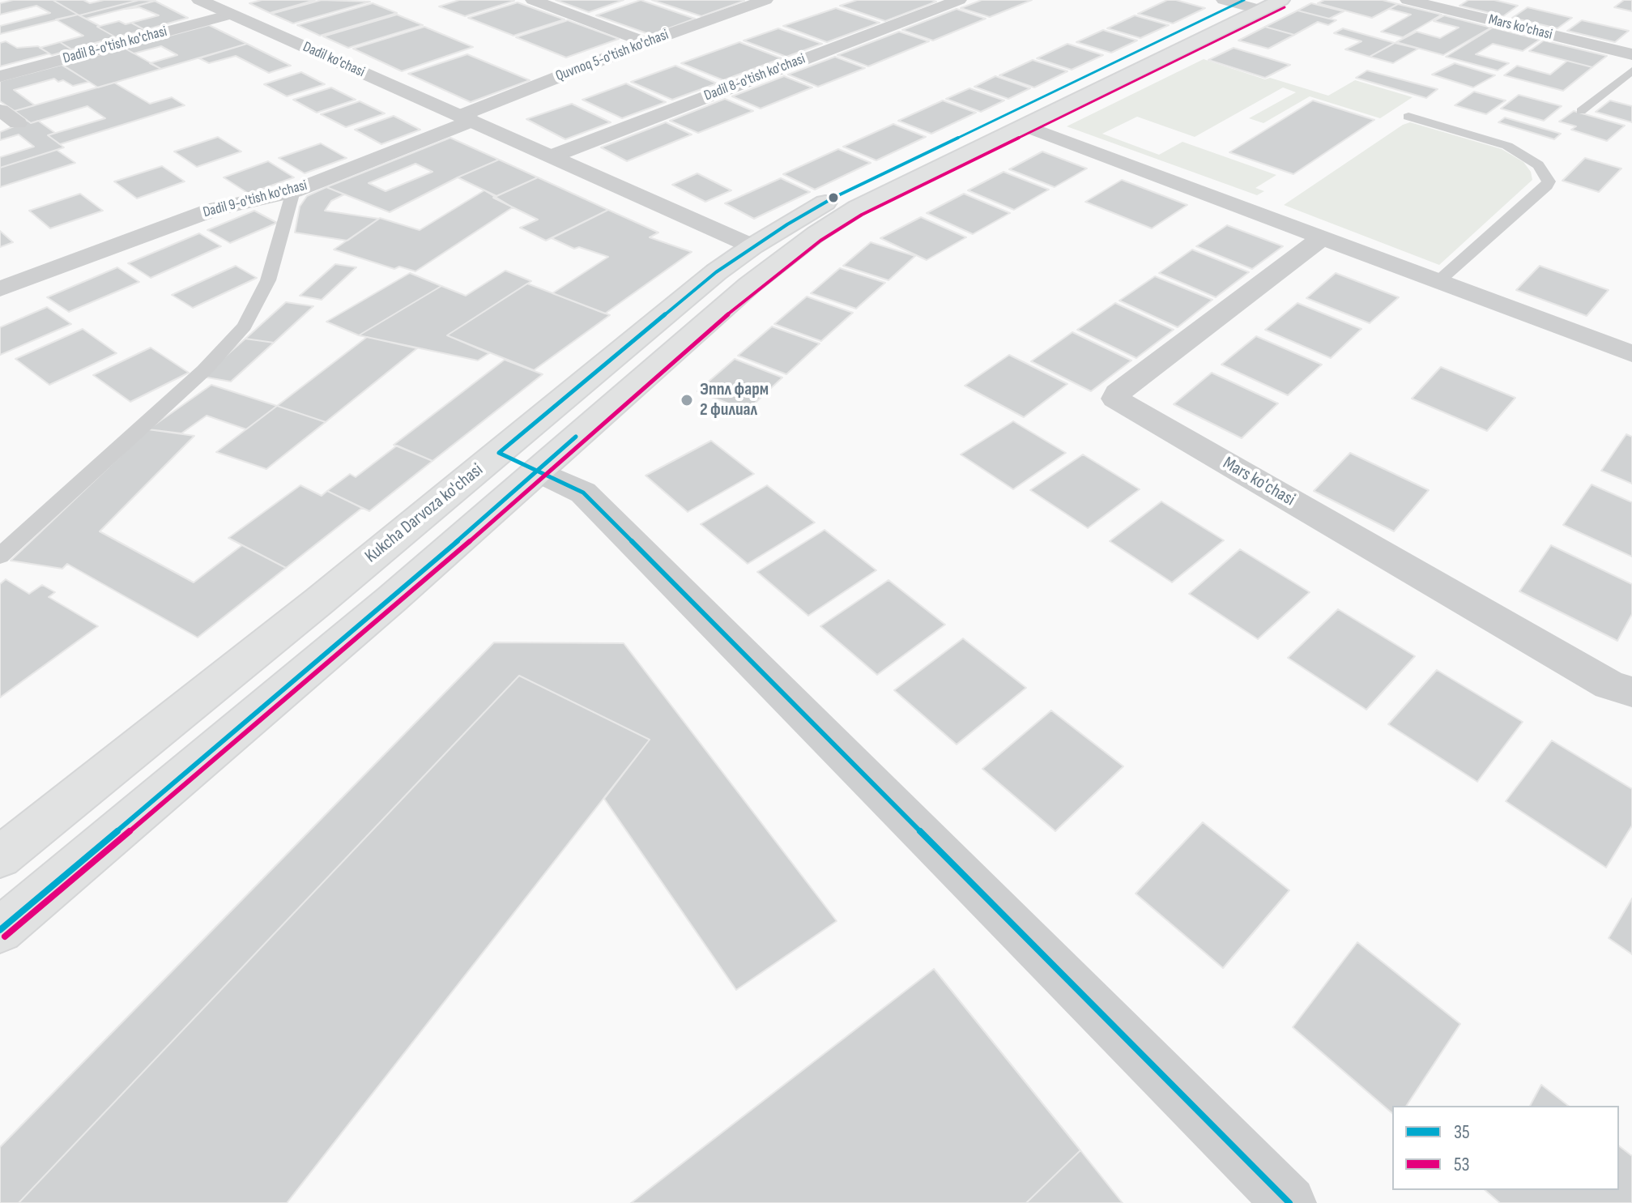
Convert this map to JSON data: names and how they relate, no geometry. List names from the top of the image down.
{
  "streets": {
    "main road": ["Kukcha Darvoza ko'chasi"],
    "street": [
      "Mars ko'chasi",
      "Dadil 8-o'tish ko'chasi",
      "Quvnoq 5-o'tish ko'chasi",
      "Dadil ko'chasi",
      "Dadil 9-o'tish ko'chasi"
    ]
  },
  "crossings": [
    ["Dadil 8-o'tish ko'chasi", "Dadil ko'chasi"],
    ["Quvnoq 5-o'tish ko'chasi", "Dadil ko'chasi"],
    ["Quvnoq 5-o'tish ko'chasi", "Dadil 9-o'tish ko'chasi"],
    ["Dadil ko'chasi", "Dadil 9-o'tish ko'chasi"],
    ["Dadil ko'chasi", "Kukcha Darvoza ko'chasi"]
  ],
  "places": ["Эппл фарм 2 филиал"],
  "lines": ["transit line 35", "transit line 53"],
  "legend": ["35", "53"]
}
